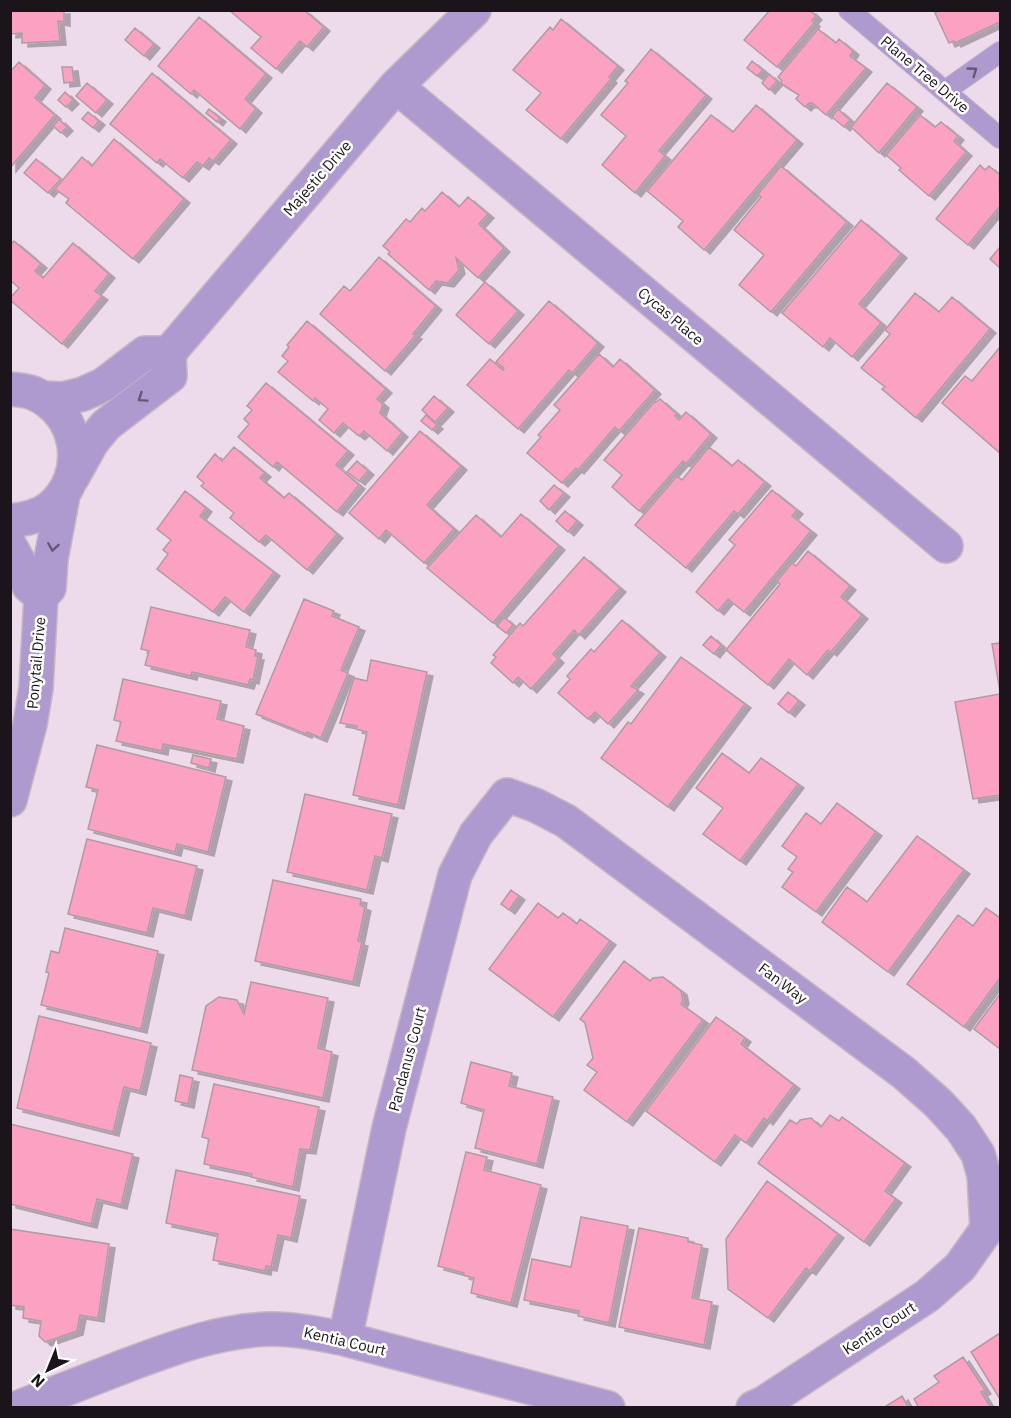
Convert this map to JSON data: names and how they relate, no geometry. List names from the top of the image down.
{
  "streets": {
    "street": [
      "Majestic Drive",
      "Cycas Place",
      "Ponytail Drive",
      "Fan Way",
      "Pandanus Court",
      "Kentia Court"
    ],
    "lane": ["Plane Tree Drive"]
  },
  "crossings": [
    ["Majestic Drive", "Cycas Place"],
    ["Fan Way", "Pandanus Court"],
    ["Fan Way", "Kentia Court"],
    ["Pandanus Court", "Kentia Court"]
  ],
  "north": "bottom left"
}
